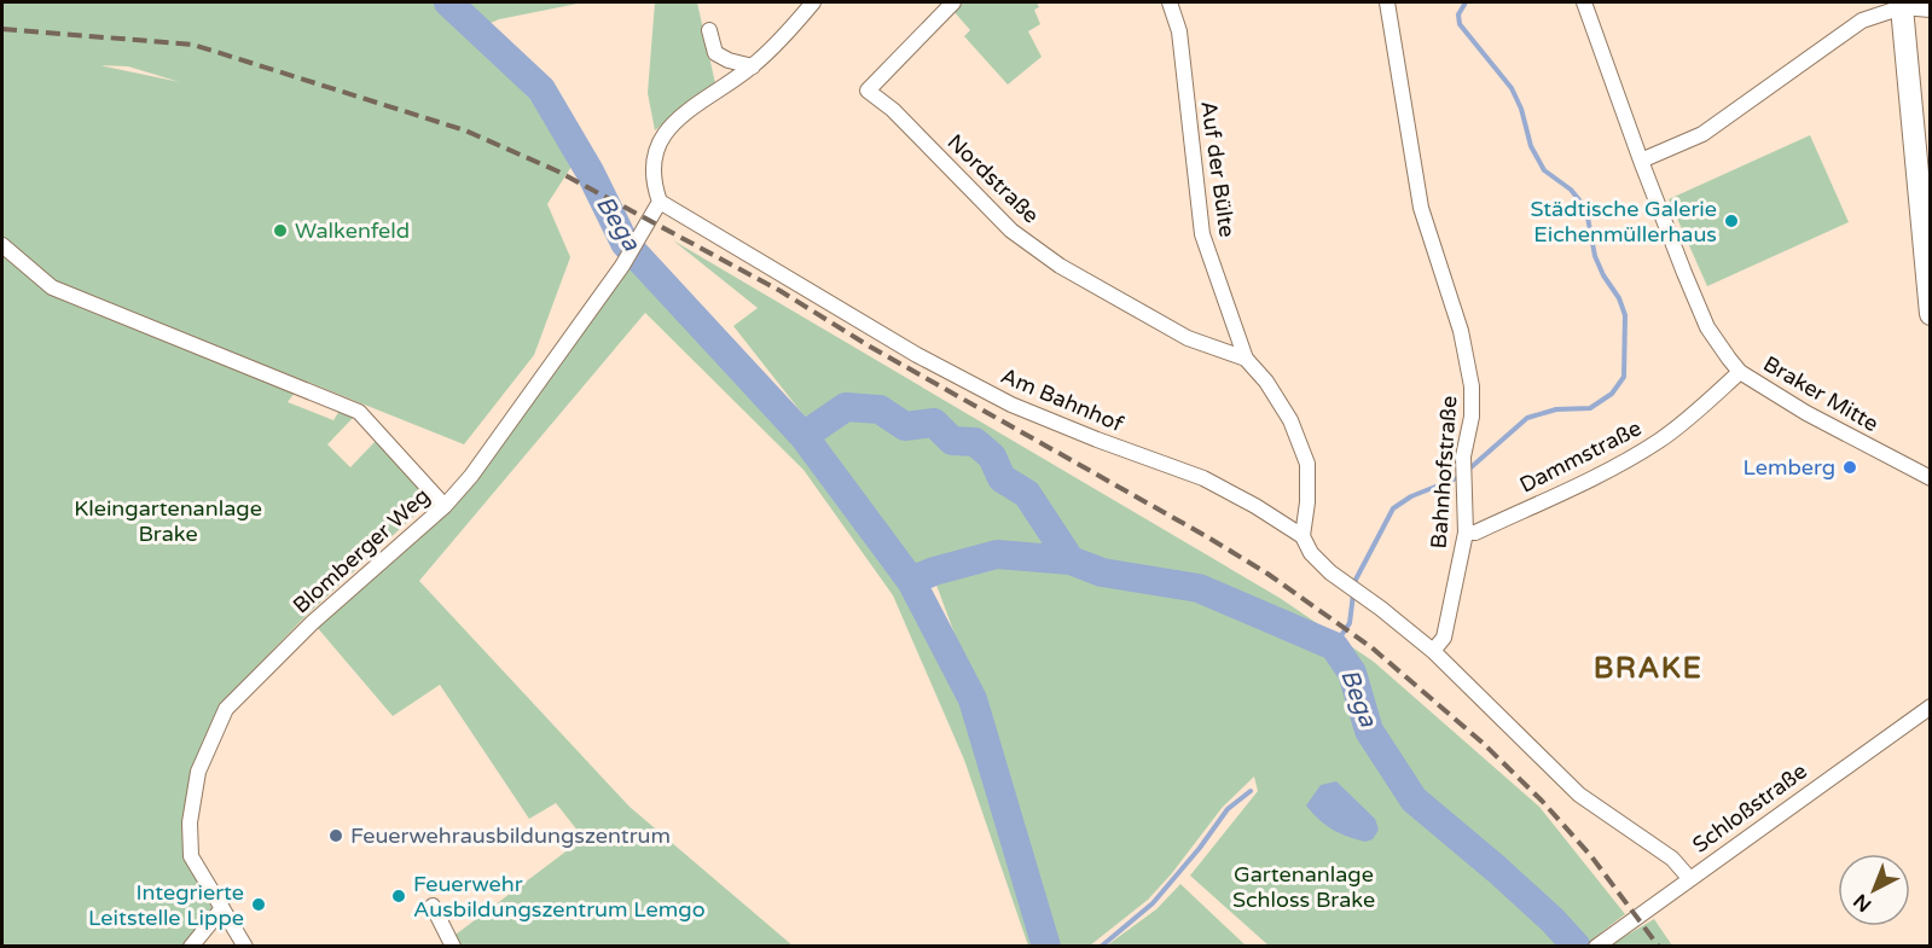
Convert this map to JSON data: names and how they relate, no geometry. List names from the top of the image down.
{
  "streets": {
    "street": [
      "Auf der Bülte",
      "Nordstraße",
      "Braker Mitte",
      "Am Bahnhof",
      "Dammstraße",
      "Bahnhofstraße",
      "Blomberger Weg",
      "Schloßstraße"
    ]
  },
  "crossings": [
    ["Auf der Bülte", "Nordstraße"],
    ["Auf der Bülte", "Am Bahnhof"],
    ["Braker Mitte", "Dammstraße"],
    ["Am Bahnhof", "Bahnhofstraße"],
    ["Am Bahnhof", "Blomberger Weg"],
    ["Dammstraße", "Bahnhofstraße"]
  ],
  "districts": ["BRAKE"],
  "water": ["Bega"],
  "parks": ["Kleingartenanlage Brake", "Gartenanlage Schloss Brake"],
  "places": [
    "Städtische Galerie Eichenmüllerhaus",
    "Walkenfeld",
    "Lemberg",
    "Feuerwehrausbildungszentrum",
    "Feuerwehr Ausbildungszentrum Lemgo",
    "Integrierte Leitstelle Lippe"
  ],
  "north": "bottom left"
}
